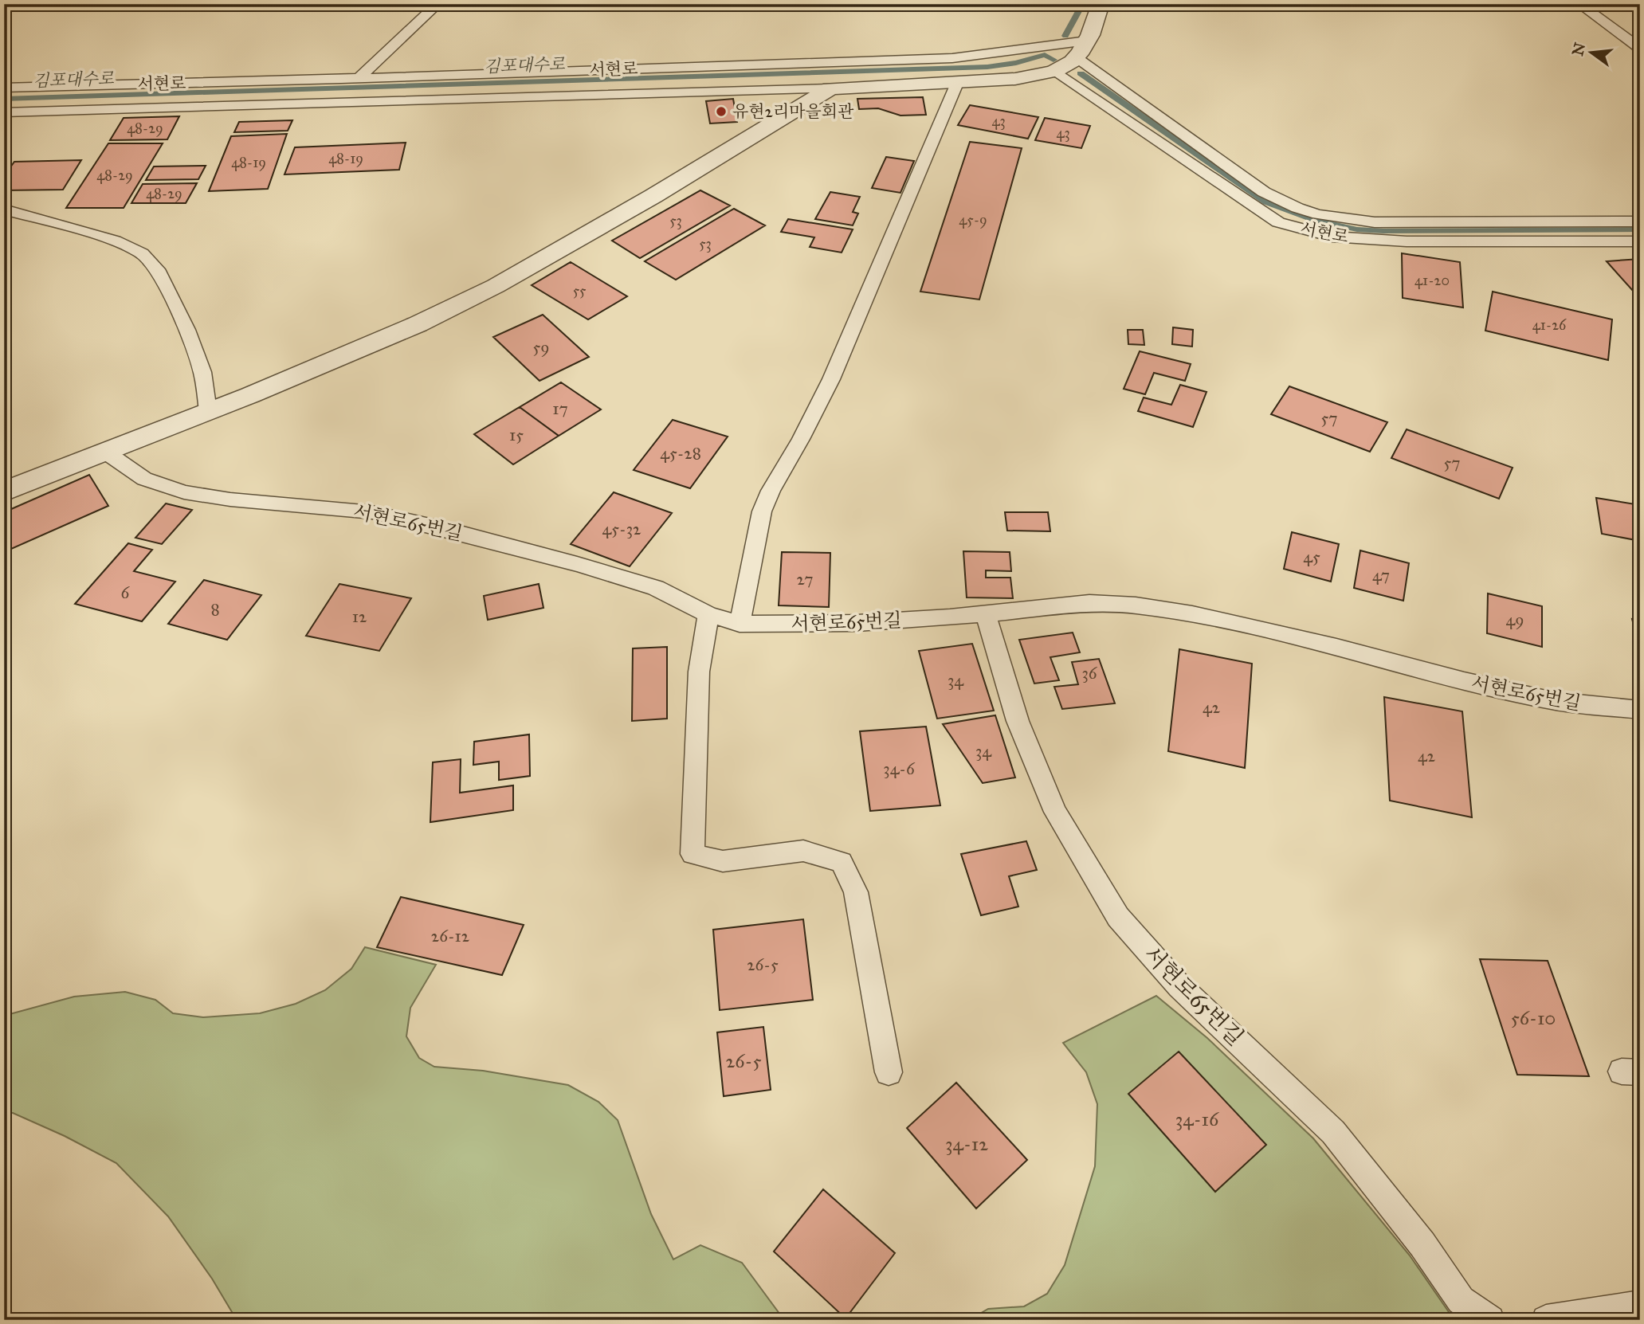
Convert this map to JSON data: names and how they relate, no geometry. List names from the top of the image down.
{
  "streets": {
    "street": ["서현로"],
    "lane": ["서현로65번길"]
  },
  "crossings": [
    ["서현로", "서현로65번길"]
  ],
  "water": ["김포대수로"],
  "places": ["유현2리마을회관"],
  "house_numbers": [
    "43",
    "48-29",
    "43",
    "48-19",
    "48-19",
    "48-29",
    "48-29",
    "45-9",
    "53",
    "53",
    "41-20",
    "55",
    "41-26",
    "59",
    "17",
    "57",
    "15",
    "45-28",
    "57",
    "45-32",
    "45",
    "47",
    "27",
    "6",
    "8",
    "12",
    "49",
    "36",
    "34",
    "42",
    "34",
    "42",
    "34-6",
    "26-12",
    "26-5",
    "56-10",
    "26-5",
    "34-16",
    "34-12"
  ],
  "north": "left"
}
